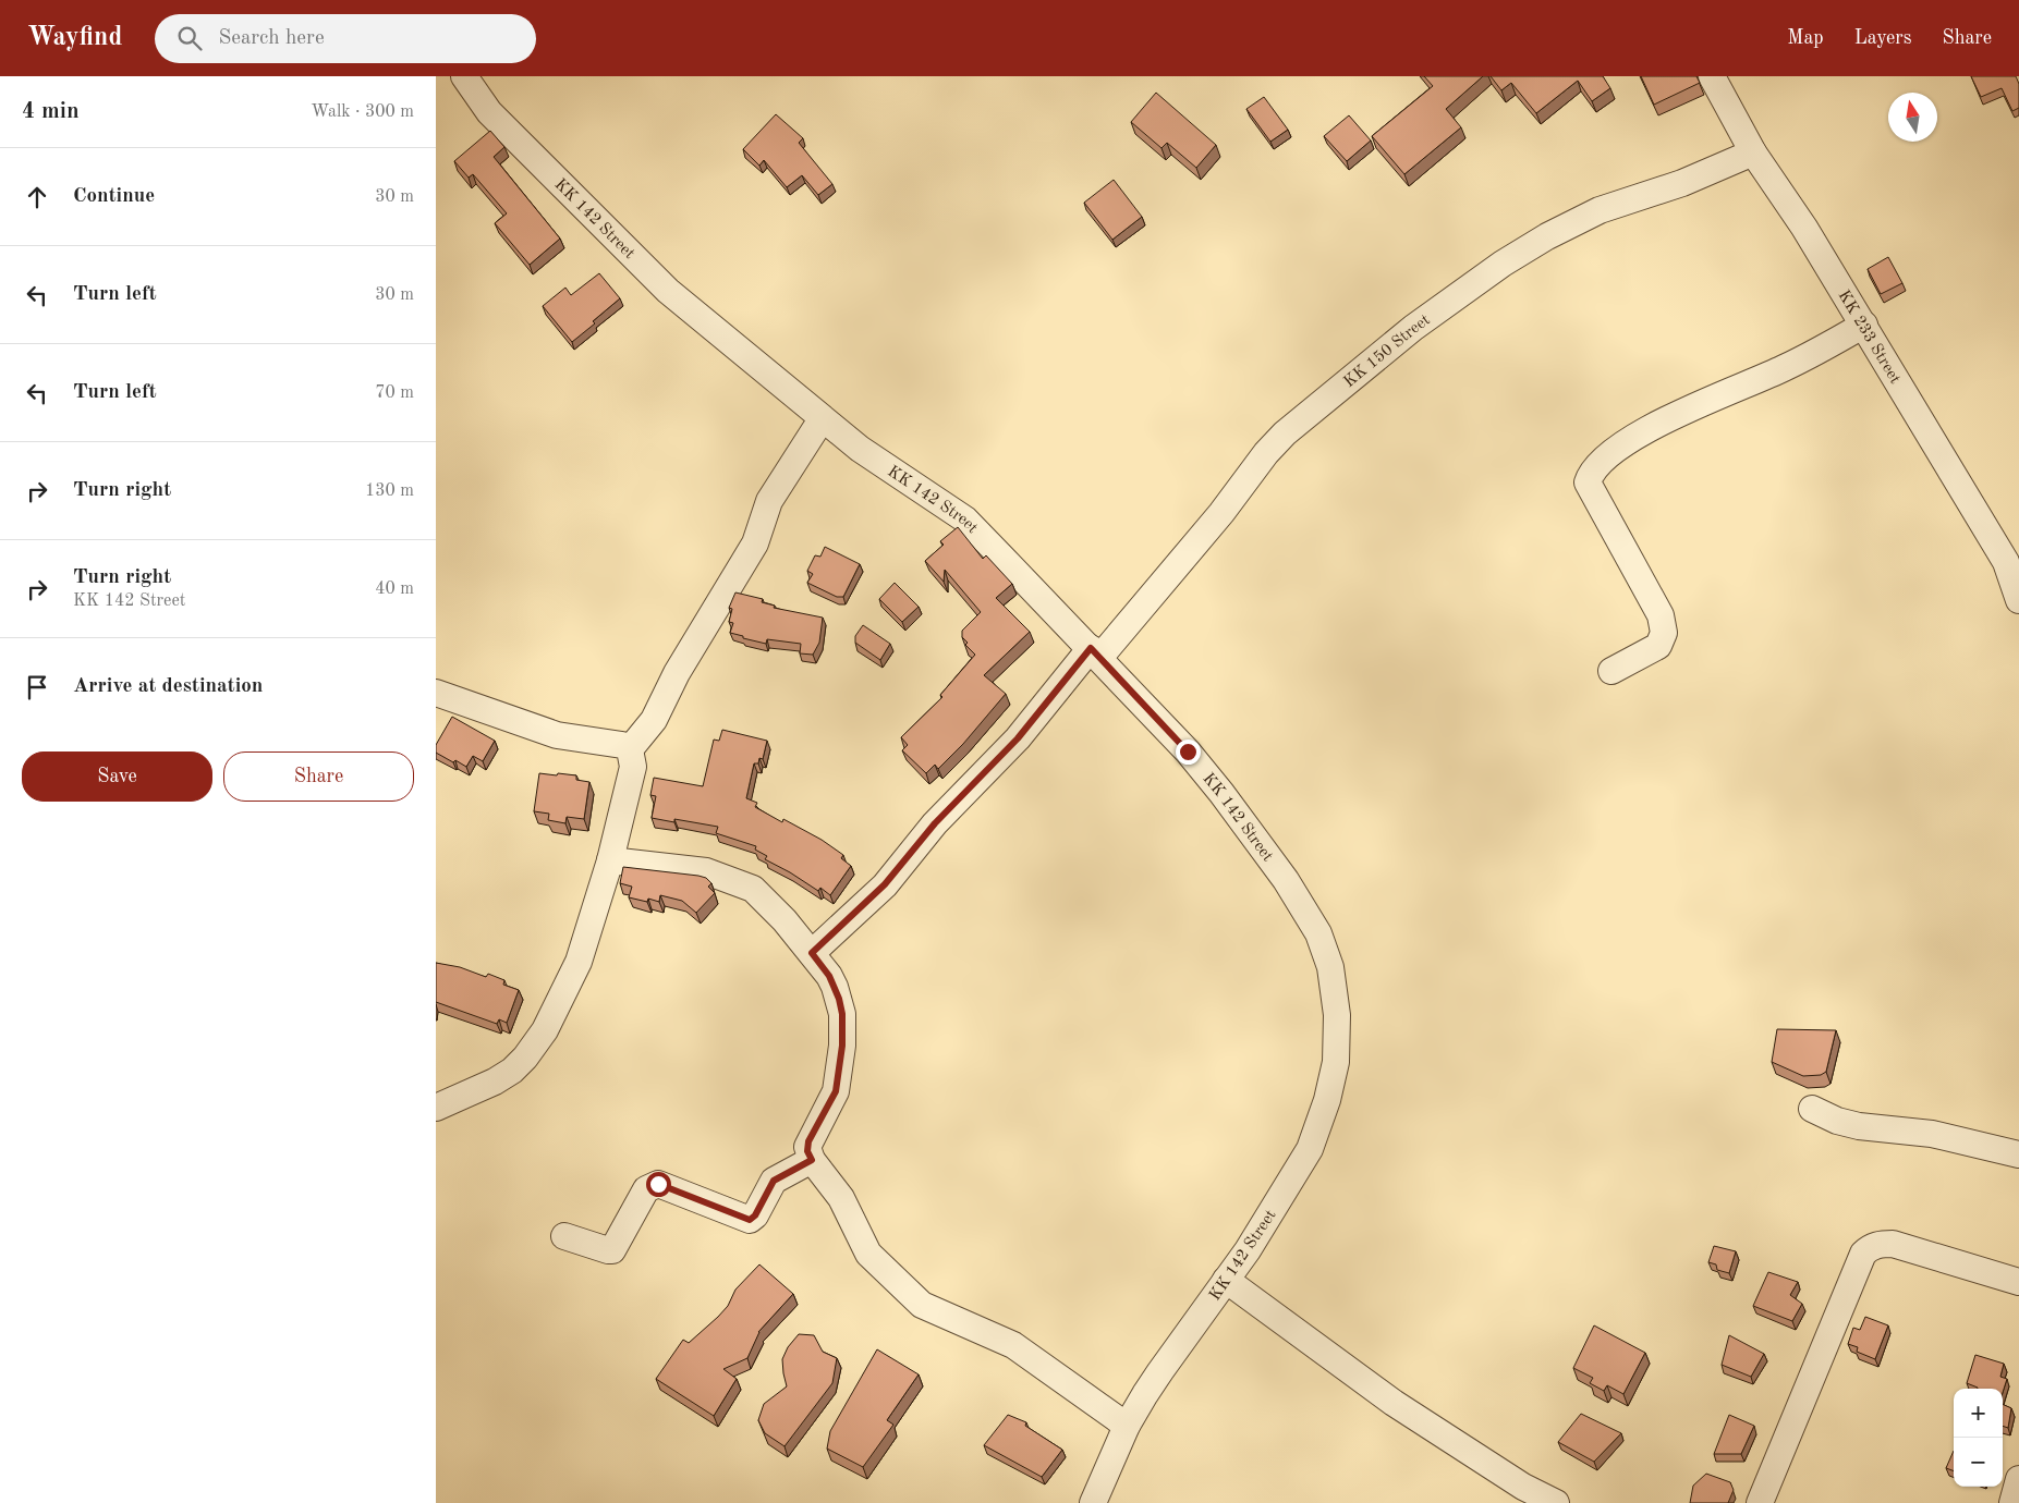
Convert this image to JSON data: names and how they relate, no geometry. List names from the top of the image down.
{
  "streets": {
    "street": ["KK 142 Street", "KK 233 Street", "KK 150 Street"]
  },
  "crossings": [
    ["KK 142 Street", "KK 150 Street"],
    ["KK 233 Street", "KK 150 Street"]
  ],
  "north": "top",
  "page": {
    "header": "Wayfind",
    "search": "Search here",
    "nav": ["Map", "Layers", "Share"],
    "heading": ["4 min", "Walk · 300 m"],
    "list": [
      ["Continue", "30 m"],
      ["Turn left", "30 m"],
      ["Turn left", "70 m"],
      ["Turn right", "130 m"],
      ["Turn right", "KK 142 Street", "40 m"],
      "Arrive at destination"
    ],
    "buttons": ["Save", "Share"],
    "map_buttons": ["+", "−"]
  }
}
